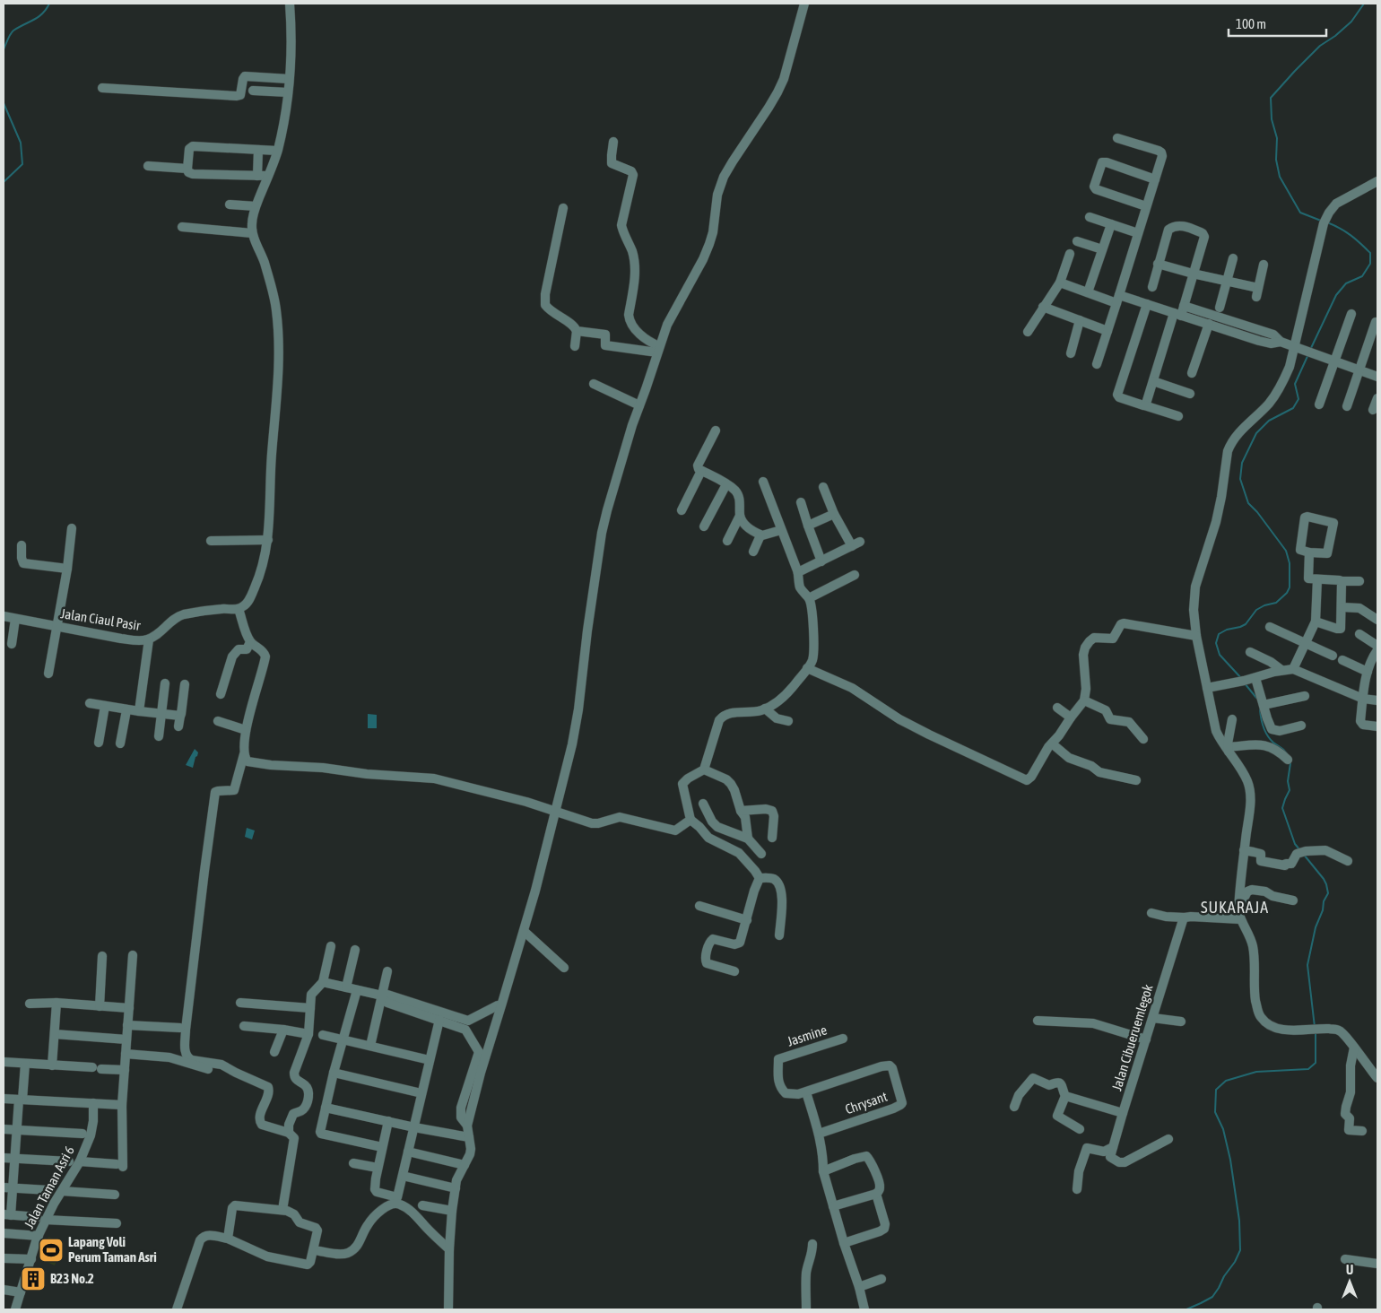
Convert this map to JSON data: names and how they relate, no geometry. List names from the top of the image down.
{
  "streets": {
    "street": [
      "Jalan Ciaul Pasir",
      "Jasmine",
      "Jalan Cibueruemlegok",
      "Chrysant",
      "Jalan Taman Asri 6"
    ]
  },
  "crossings": [
    ["Jasmine", "Chrysant"]
  ],
  "districts": ["SUKARAJA"],
  "places": {
    "sports": ["Lapang Voli Perum Taman Asri"],
    "building": ["B23 No.2"]
  },
  "scale_bar": "100 m",
  "north": "top"
}
